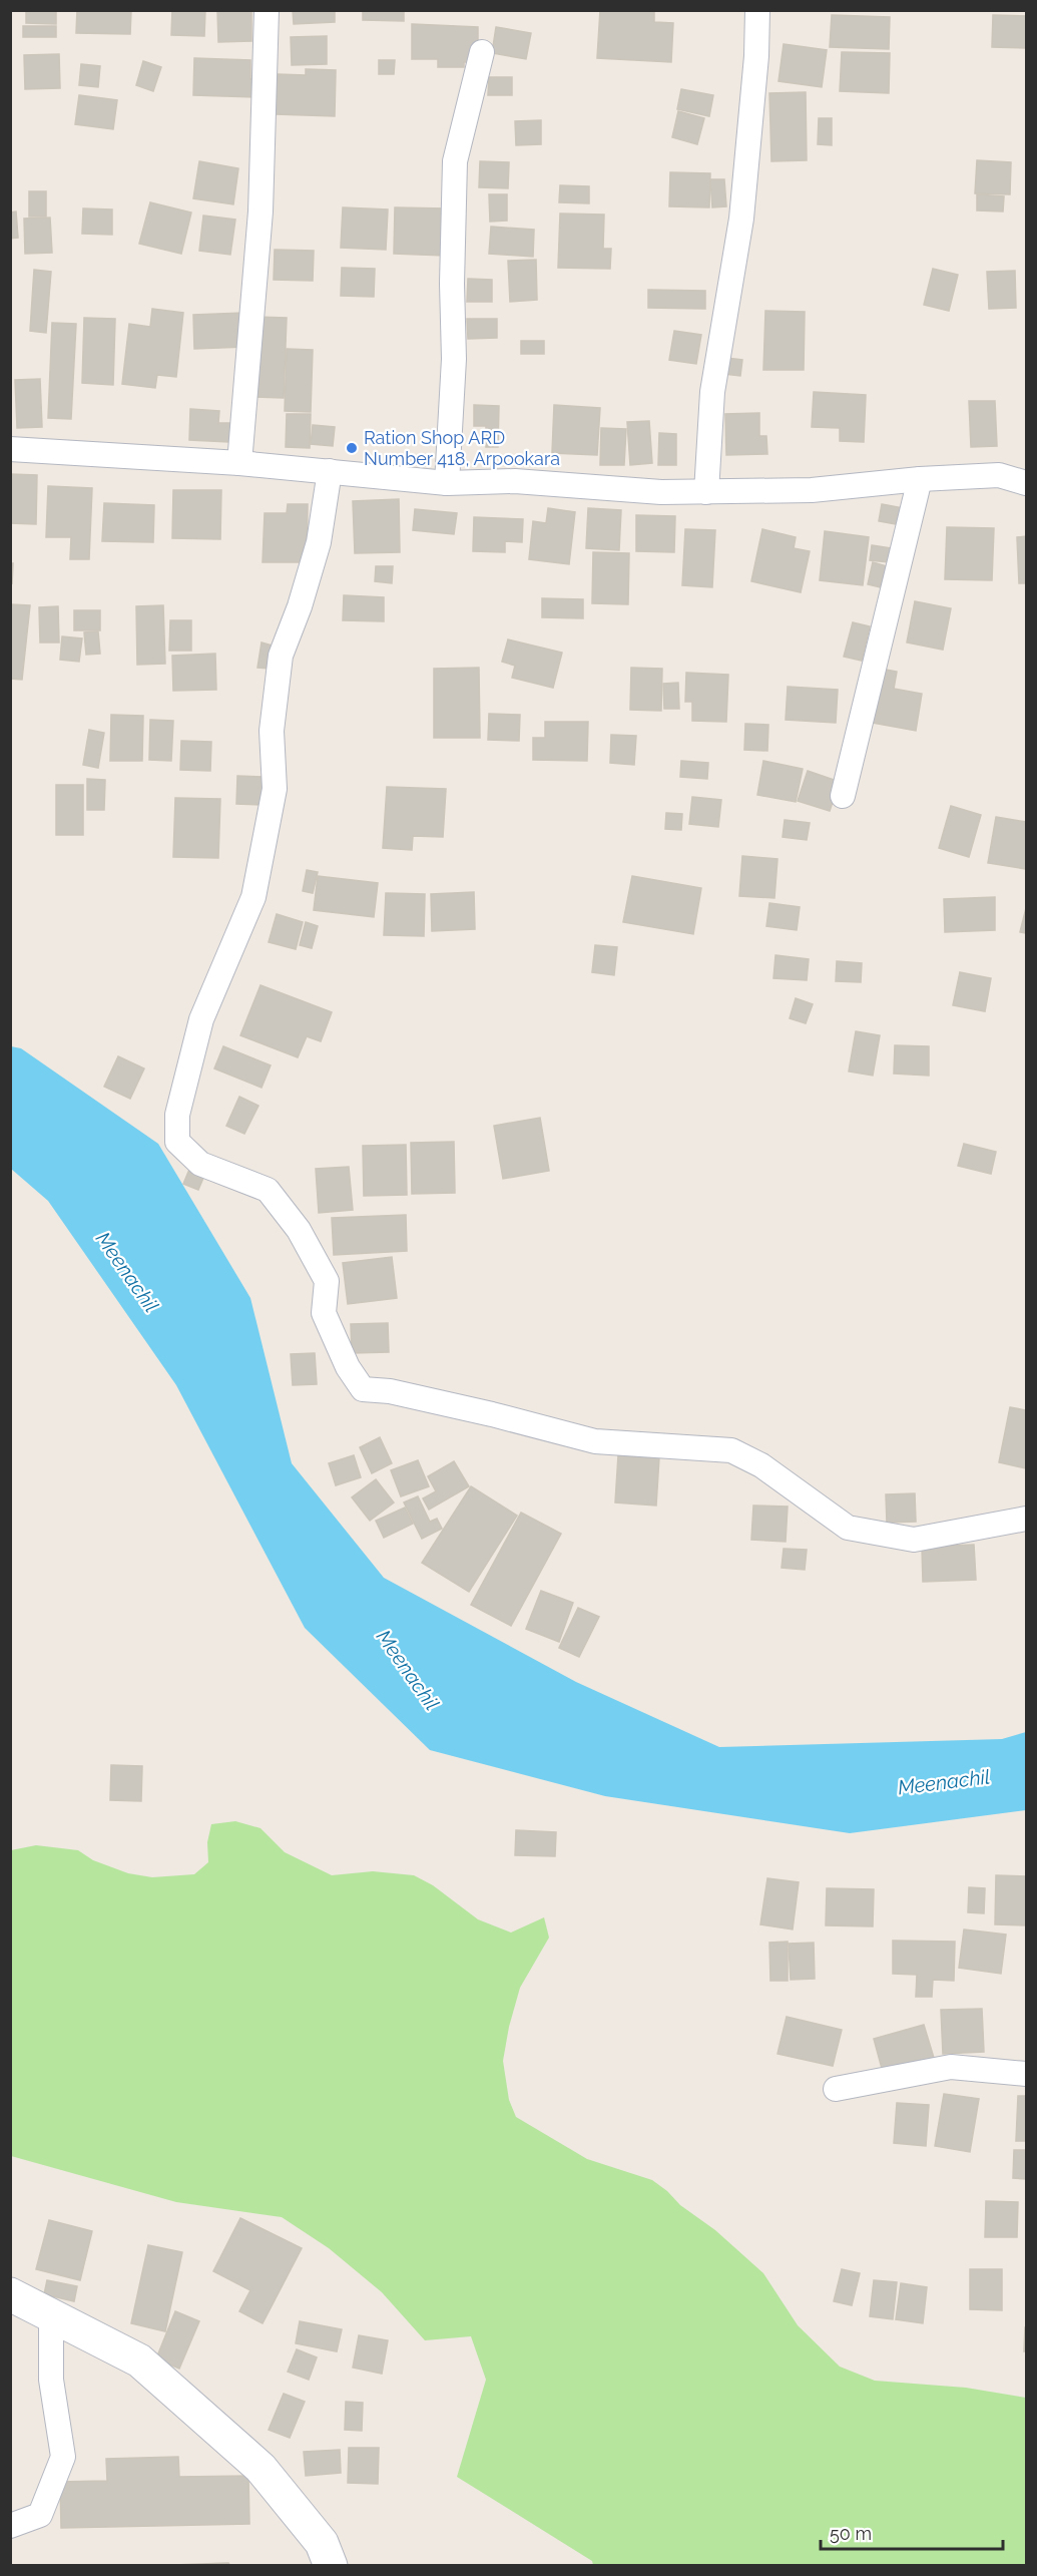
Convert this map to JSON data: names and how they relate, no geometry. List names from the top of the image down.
{
  "water": ["Meenachil"],
  "places": ["Ration Shop ARD Number 418, Arpookara"],
  "scale_bar": "50 m"
}
